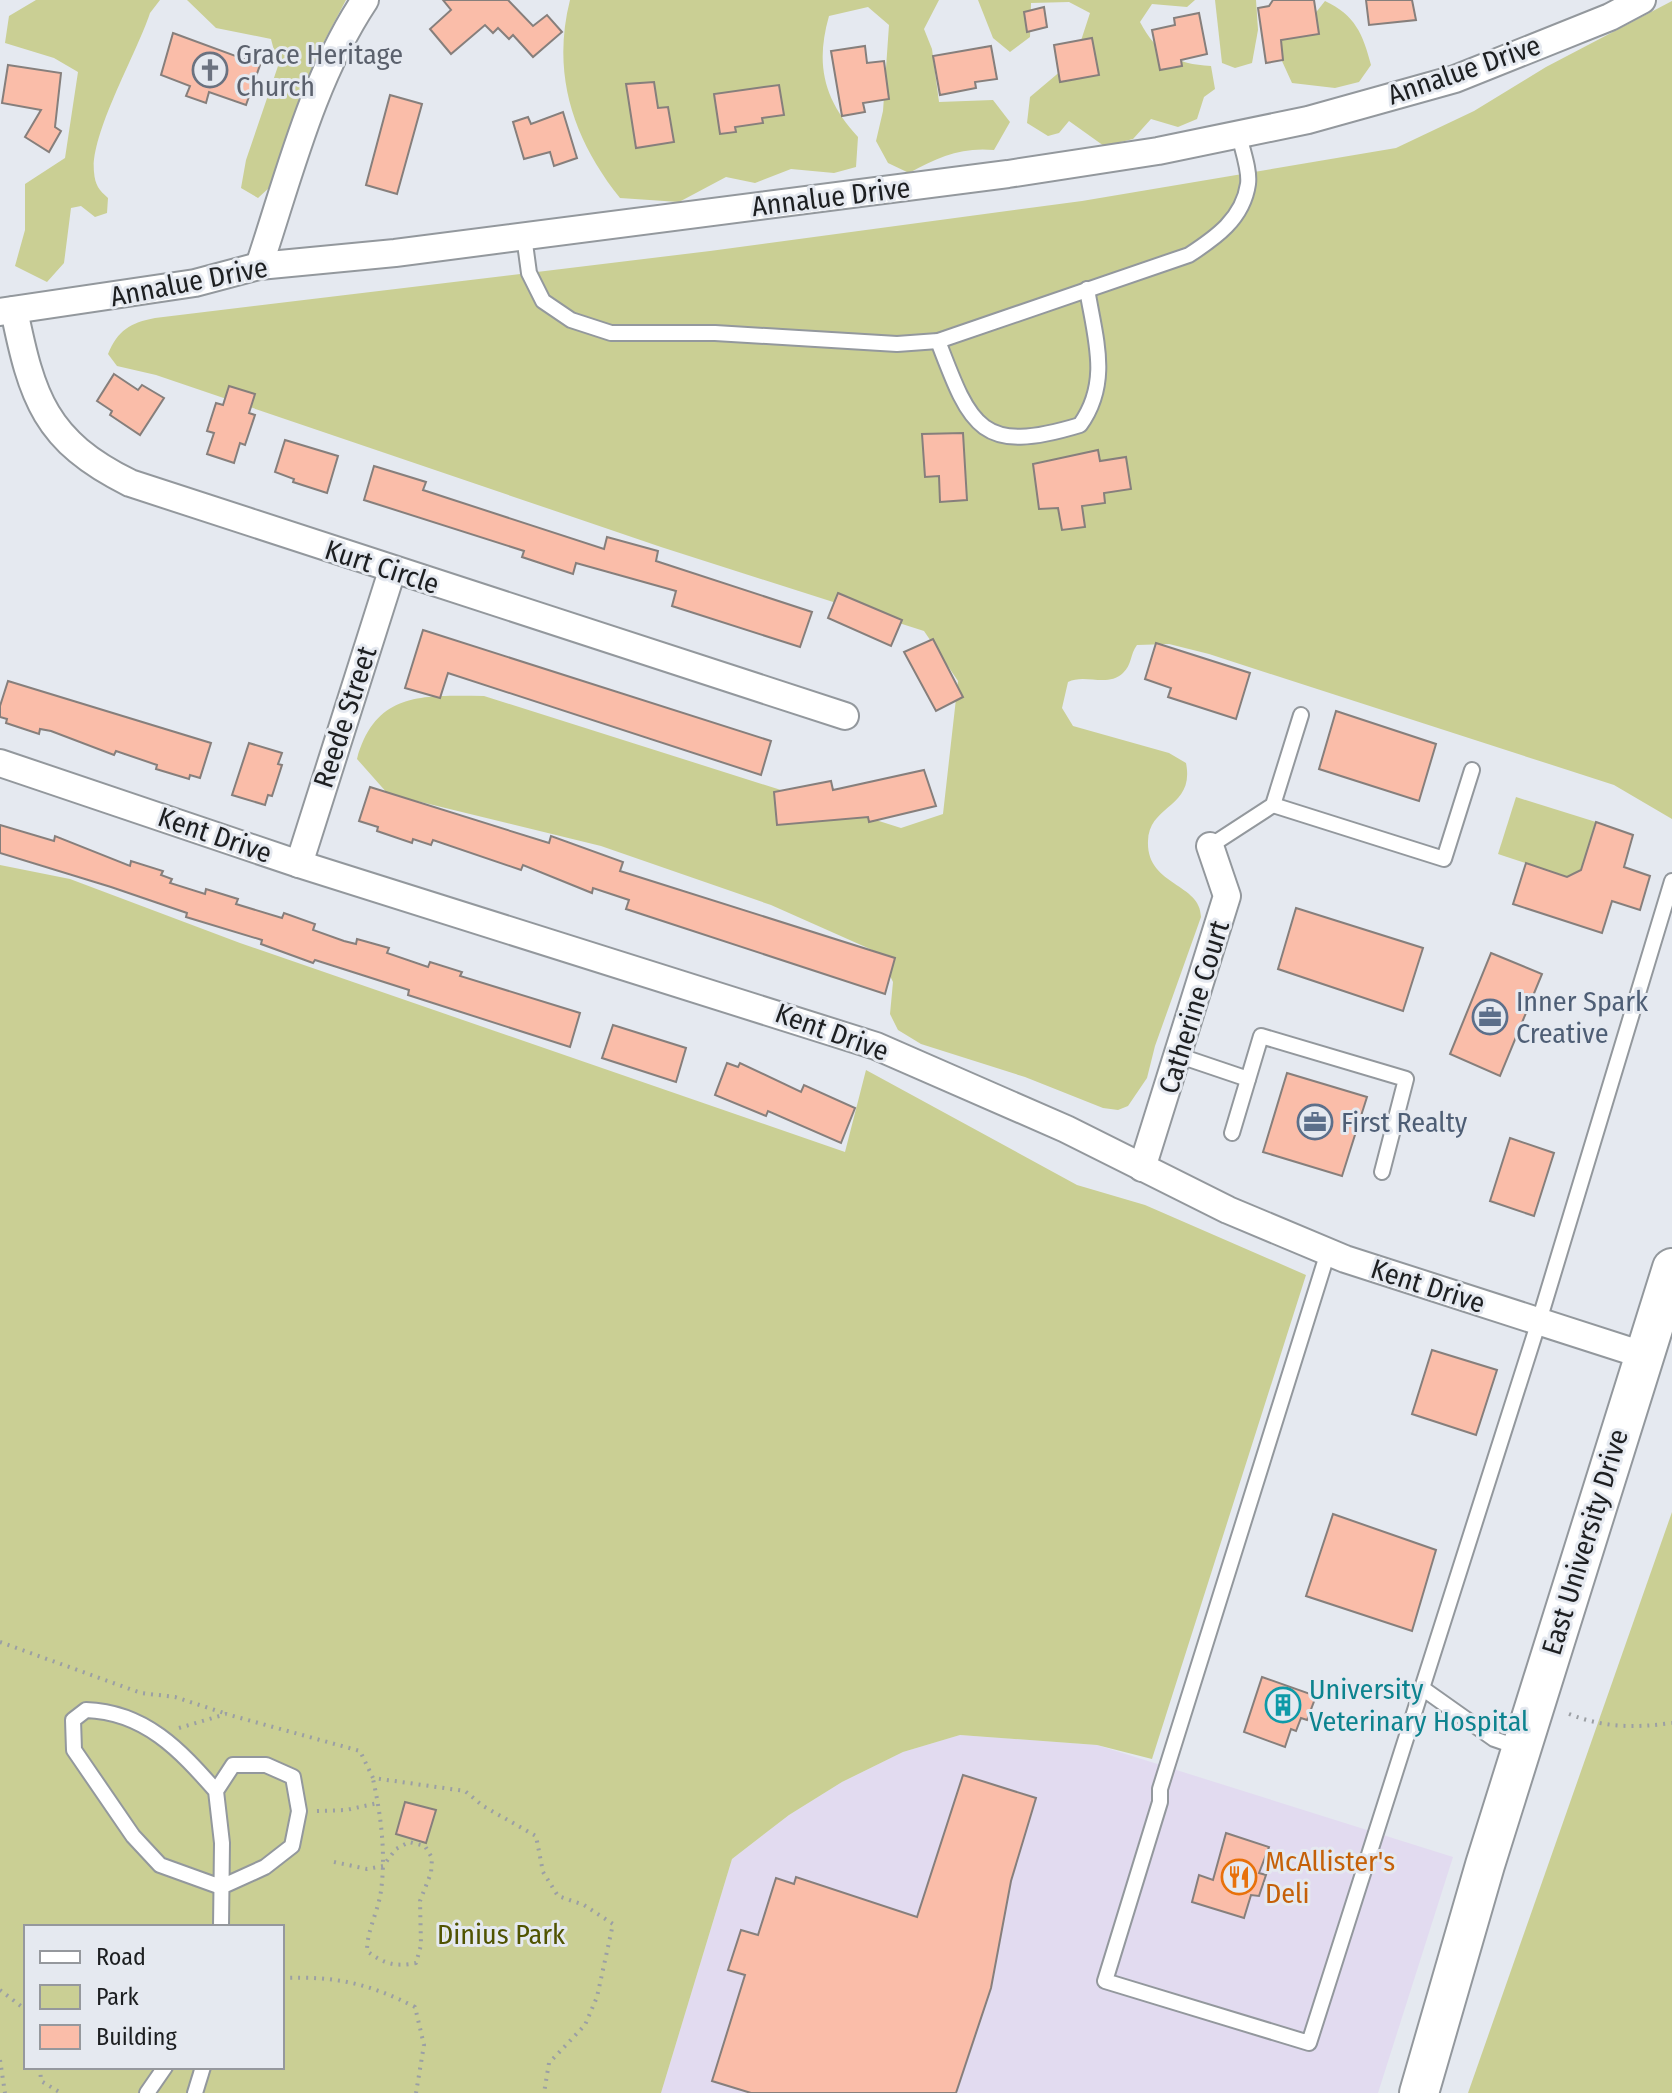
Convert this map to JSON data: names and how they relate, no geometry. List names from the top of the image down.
{
  "streets": {
    "main road": ["East University Drive"],
    "street": [
      "Annalue Drive",
      "Kurt Circle",
      "Reede Street",
      "Kent Drive",
      "Catherine Court"
    ]
  },
  "crossings": [
    ["Annalue Drive", "Kurt Circle"],
    ["Kurt Circle", "Reede Street"],
    ["Reede Street", "Kent Drive"],
    ["Kent Drive", "Catherine Court"],
    ["Kent Drive", "East University Drive"]
  ],
  "parks": ["Dinius Park"],
  "places": {
    "church": ["Grace Heritage Church"],
    "office": ["Inner Spark Creative", "First Realty"],
    "building": ["University Veterinary Hospital"],
    "restaurant": ["McAllister's Deli"]
  },
  "legend": ["Road", "Park", "Building"]
}
